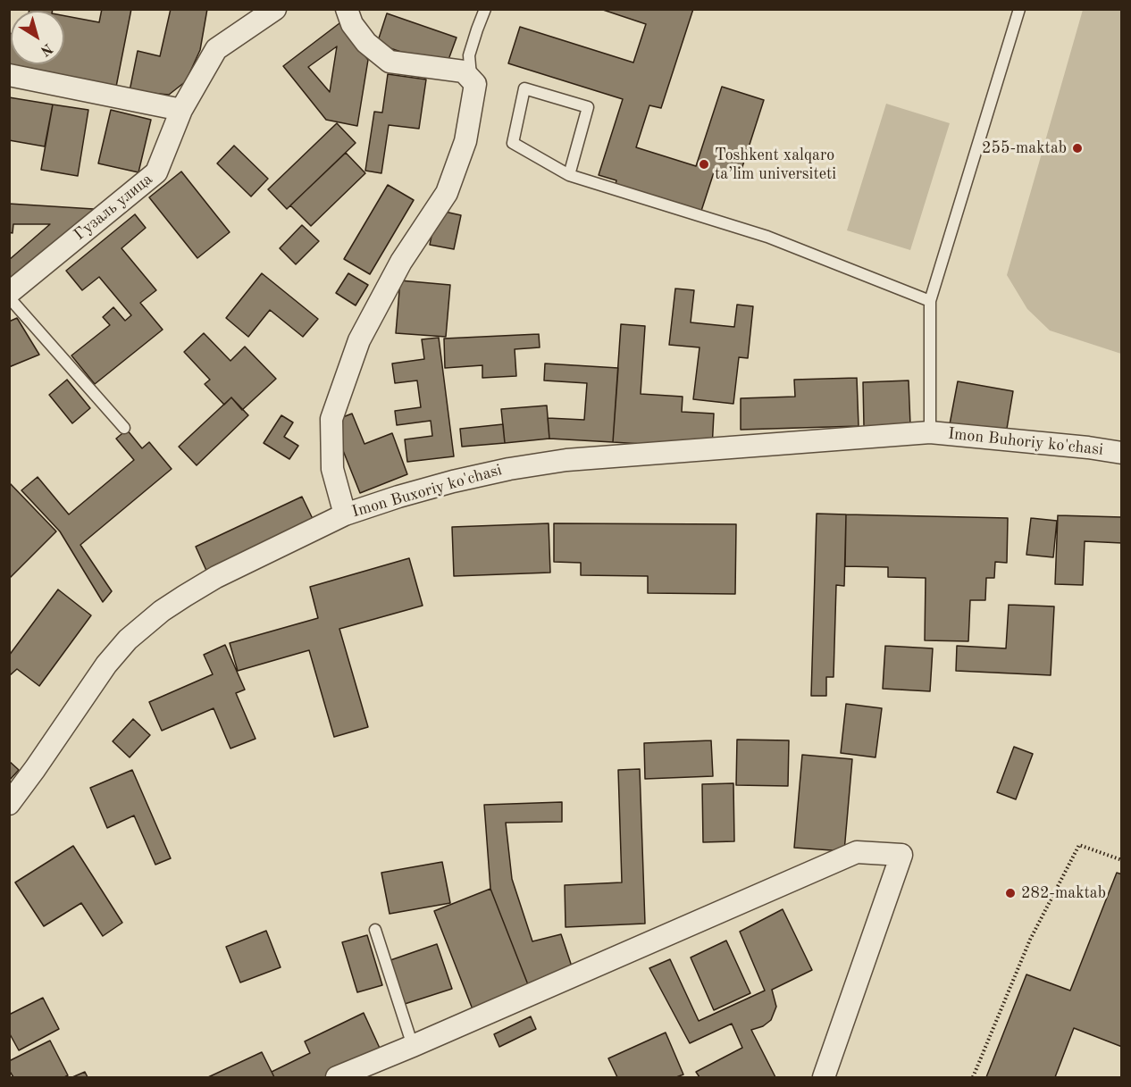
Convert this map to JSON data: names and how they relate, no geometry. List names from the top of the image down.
{
  "streets": {
    "street": ["Гузаль улица", "Imon Buhoriy ko'chasi", "Imon Buxoriy ko'chasi"]
  },
  "crossings": [
    ["Imon Buhoriy ko'chasi", "Imon Buxoriy ko'chasi"]
  ],
  "places": ["255-maktab", "Toshkent xalqaro ta’lim universiteti", "282-maktab"],
  "north": "bottom right"
}
